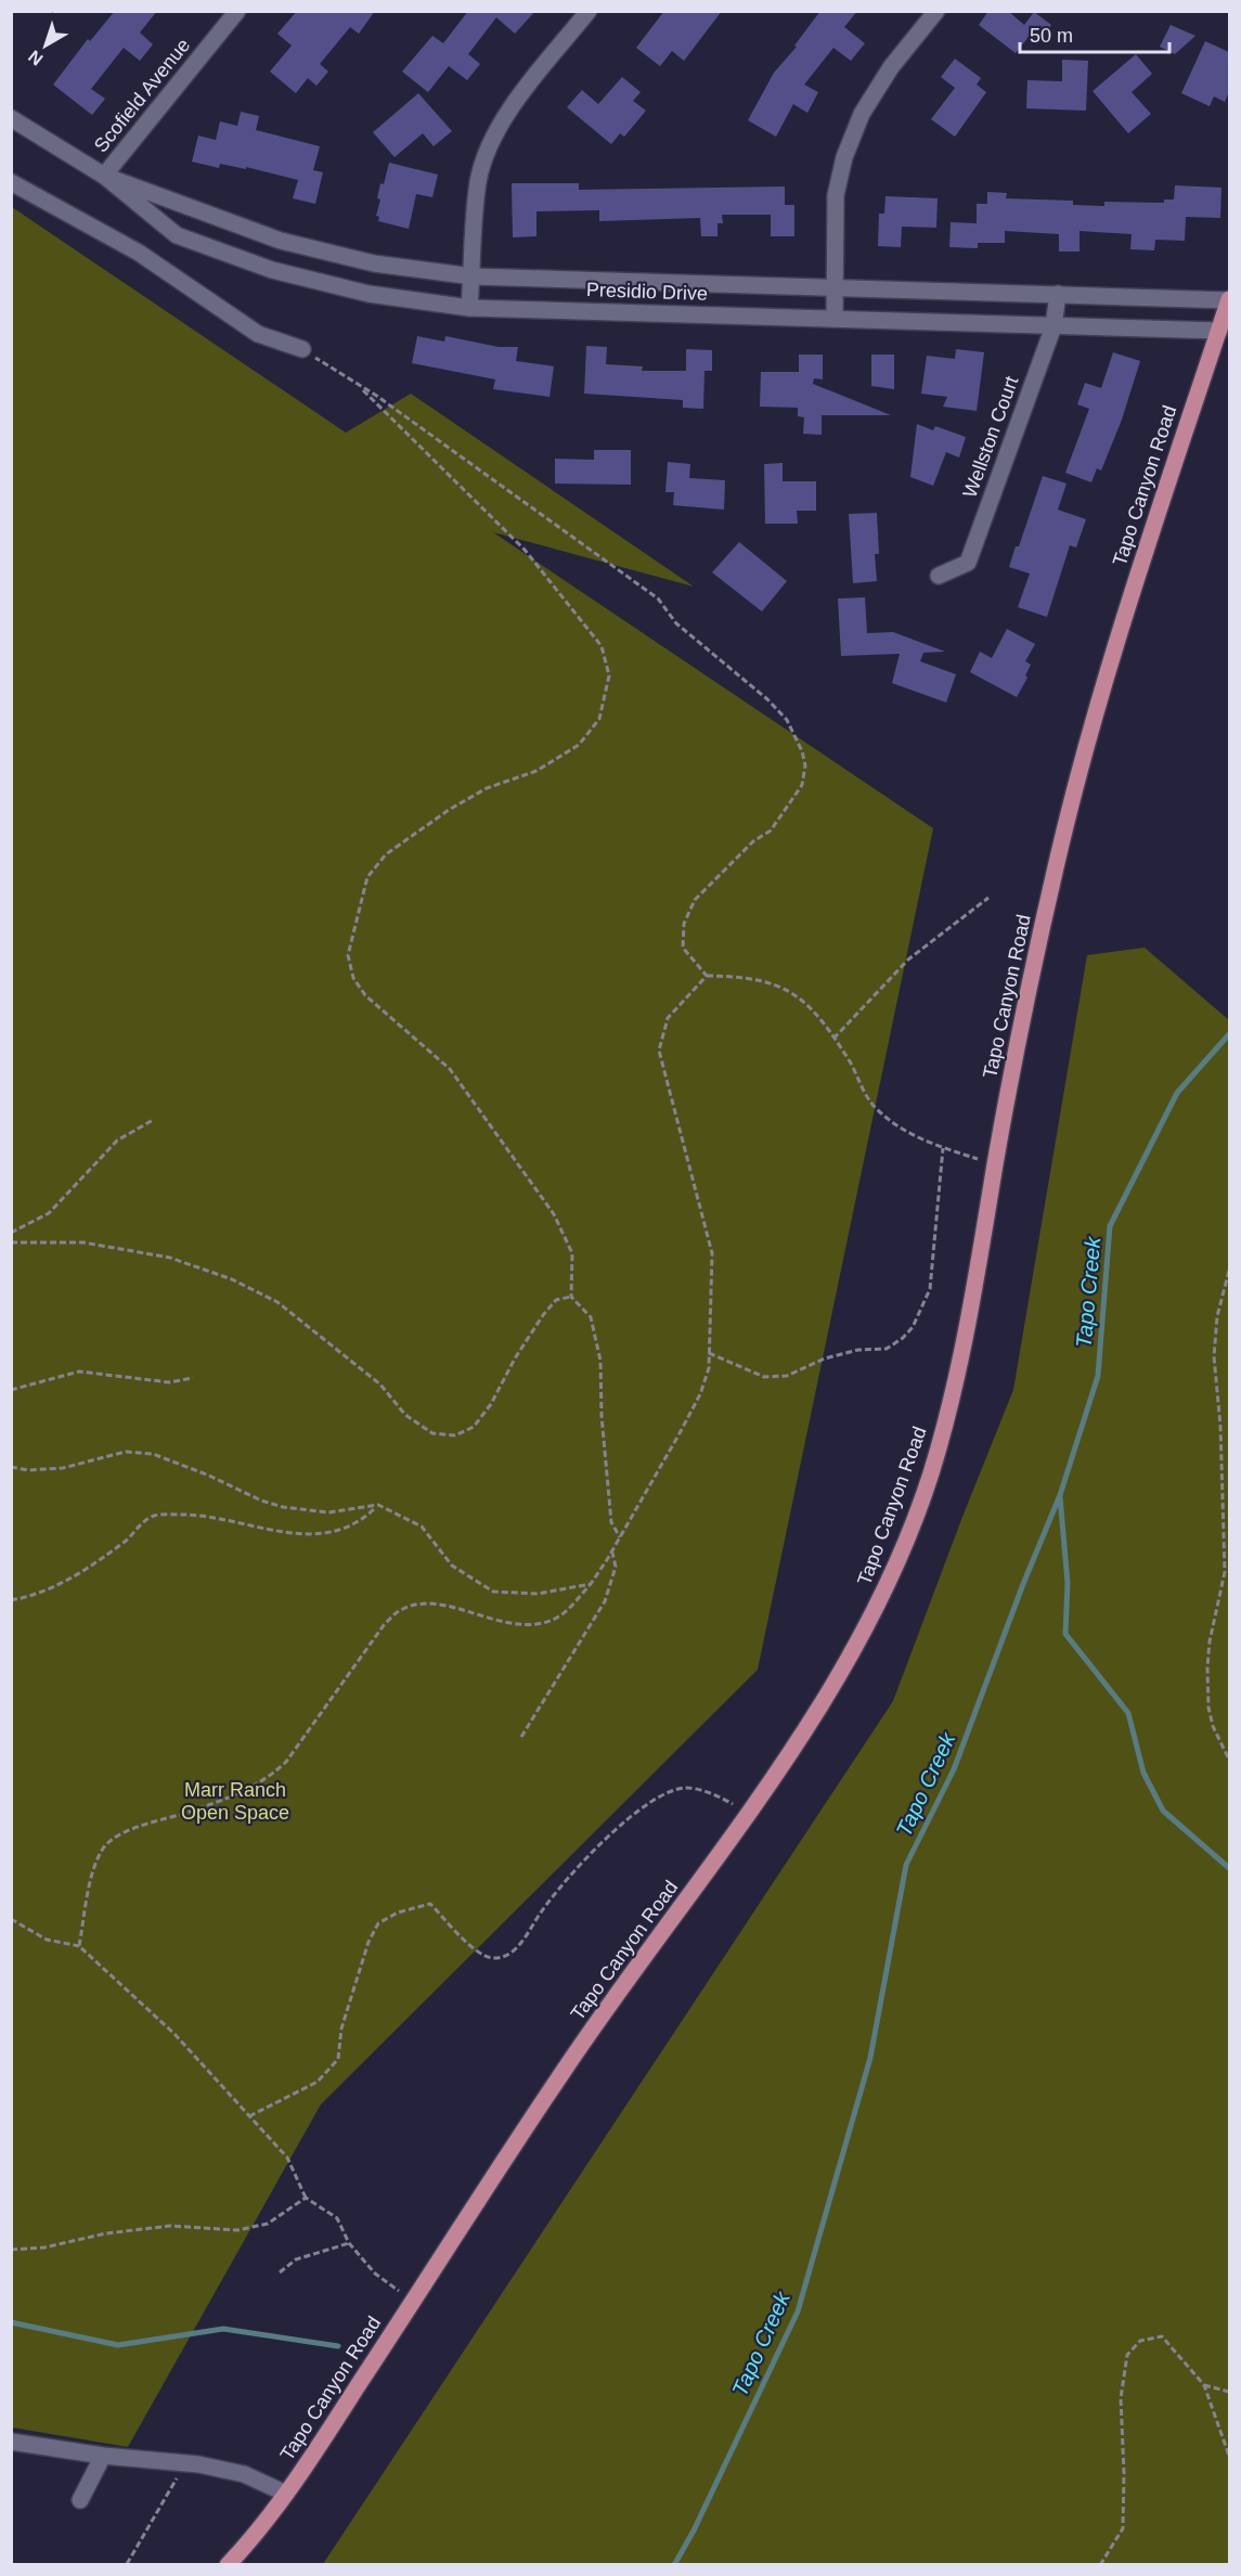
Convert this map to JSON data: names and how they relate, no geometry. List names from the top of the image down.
{
  "streets": {
    "main road": ["Tapo Canyon Road"],
    "street": ["Scofield Avenue", "Presidio Drive", "Wellston Court"]
  },
  "crossings": [
    ["Scofield Avenue", "Presidio Drive"],
    ["Presidio Drive", "Wellston Court"],
    ["Presidio Drive", "Tapo Canyon Road"]
  ],
  "water": ["Tapo Creek"],
  "parks": ["Marr Ranch Open Space"],
  "scale_bar": "50 m",
  "north": "bottom left"
}
